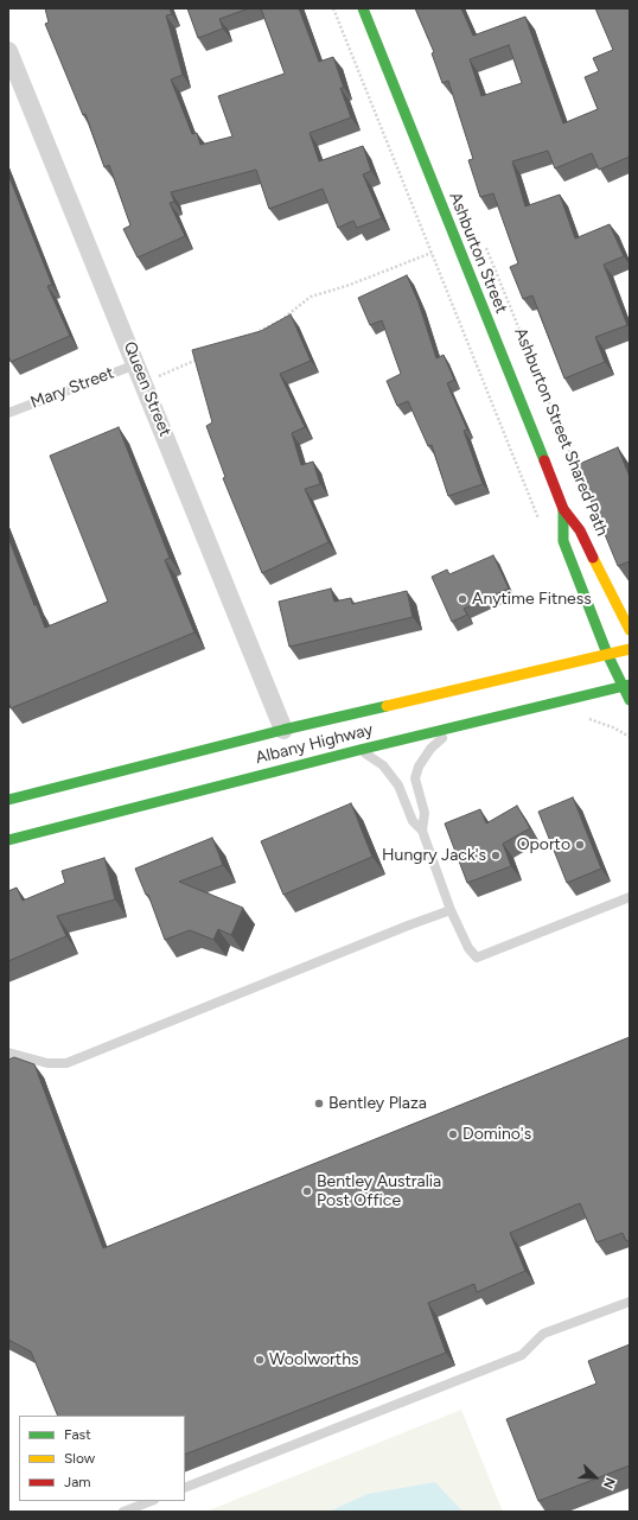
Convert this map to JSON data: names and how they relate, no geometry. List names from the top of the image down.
{
  "streets": {
    "main road": ["Ashburton Street", "Albany Highway"],
    "street": ["Queen Street"],
    "lane": ["Mary Street"],
    "path": ["Ashburton Street Shared Path"]
  },
  "crossings": [
    ["Ashburton Street", "Albany Highway"],
    ["Mary Street", "Queen Street"],
    ["Queen Street", "Albany Highway"]
  ],
  "places": [
    "Anytime Fitness",
    "Oporto",
    "Hungry Jack's",
    "Bentley Plaza",
    "Domino's",
    "Bentley Australia Post Office",
    "Woolworths"
  ],
  "legend": ["Fast", "Slow", "Jam"],
  "north": "bottom right"
}
